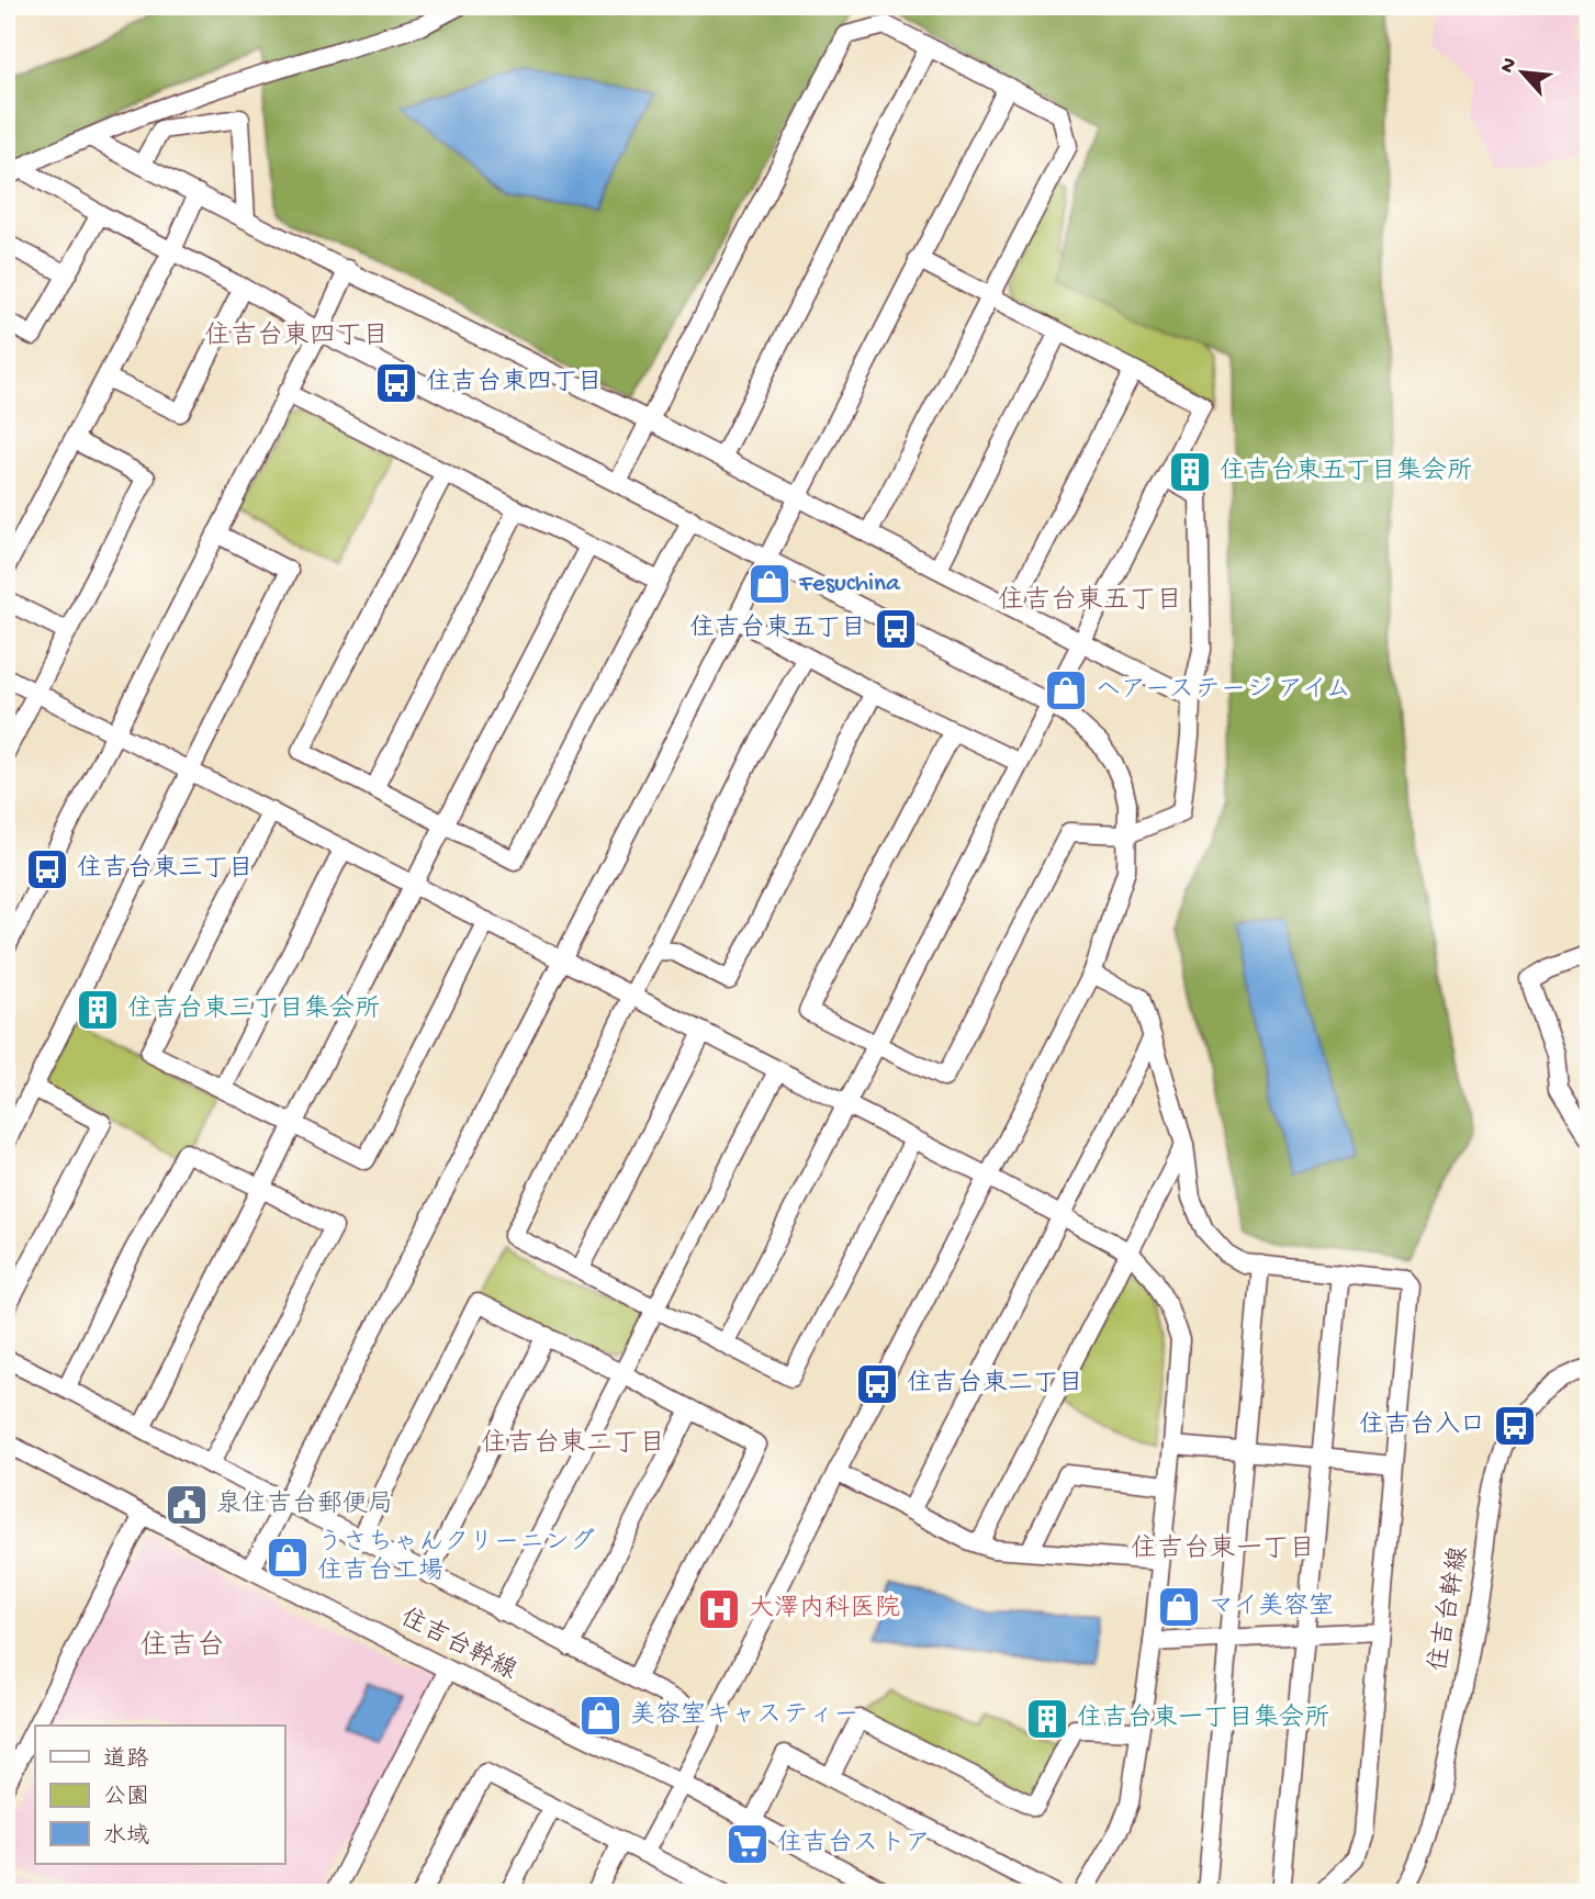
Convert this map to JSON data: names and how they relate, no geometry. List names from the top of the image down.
{
  "streets": {
    "street": ["住吉台幹線"]
  },
  "districts": [
    "住吉台東四丁目",
    "住吉台東五丁目",
    "住吉台東二丁目",
    "住吉台東一丁目",
    "住吉台"
  ],
  "places": {
    "bus stop": [
      "住吉台東四丁目",
      "住吉台東五丁目",
      "住吉台東三丁目",
      "住吉台東二丁目",
      "住吉台入口"
    ],
    "building": ["住吉台東五丁目集会所", "住吉台東三丁目集会所", "住吉台東一丁目集会所"],
    "shop": [
      "Fesuchina",
      "ヘアーステージ アイム",
      "うさちゃんクリーニング 住吉台工場",
      "マイ美容室",
      "美容室キャスティー"
    ],
    "public building": ["泉住吉台郵便局"],
    "hospital": ["大澤内科医院"],
    "supermarket": ["住吉台ストア"]
  },
  "legend": ["道路", "公園", "水域"],
  "north": "top left"
}
